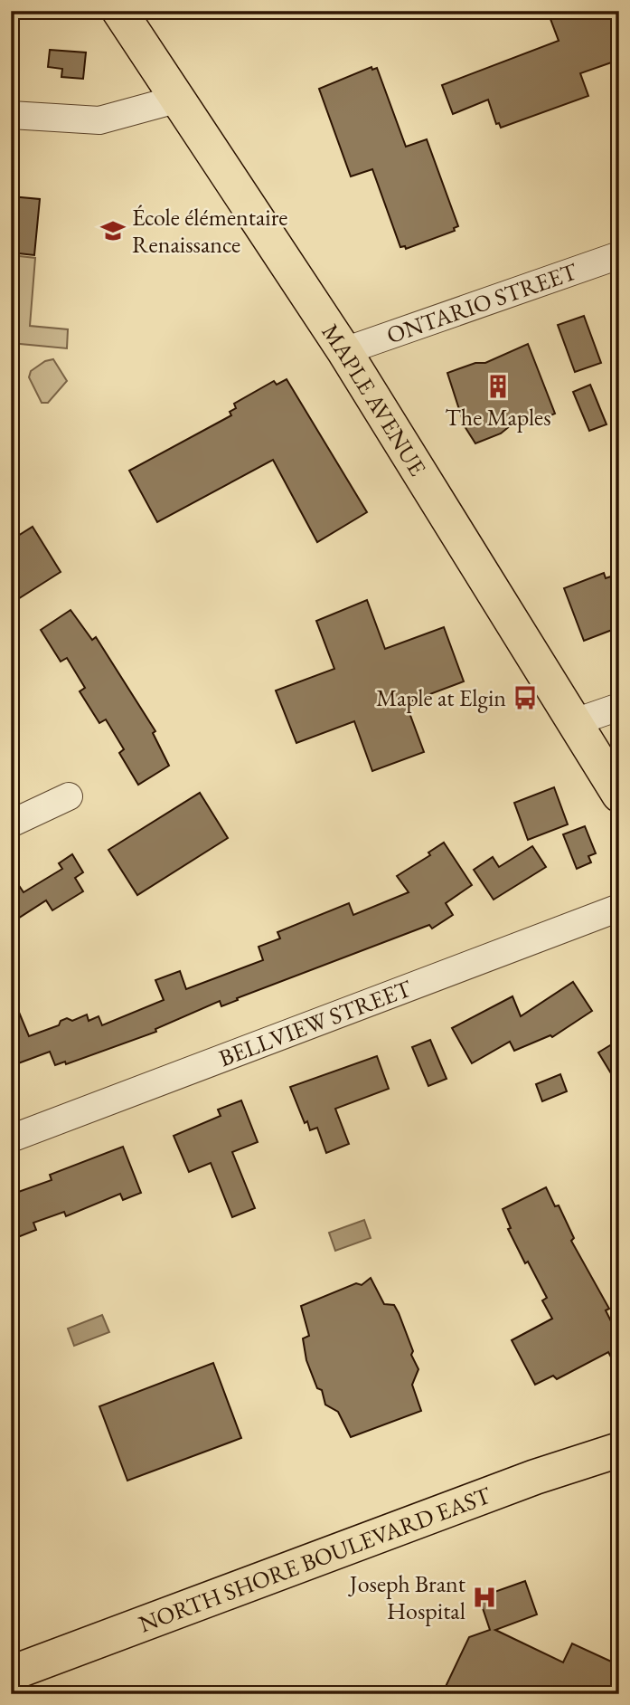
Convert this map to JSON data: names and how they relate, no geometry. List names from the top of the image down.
{
  "streets": {
    "main road": ["MAPLE AVENUE", "NORTH SHORE BOULEVARD EAST"],
    "street": ["ONTARIO STREET", "BELLVIEW STREET"]
  },
  "crossings": [
    ["ONTARIO STREET", "MAPLE AVENUE"]
  ],
  "places": {
    "school or university": ["École élémentaire Renaissance"],
    "building": ["The Maples"],
    "bus stop": ["Maple at Elgin"],
    "hospital": ["Joseph Brant Hospital"]
  }
}
